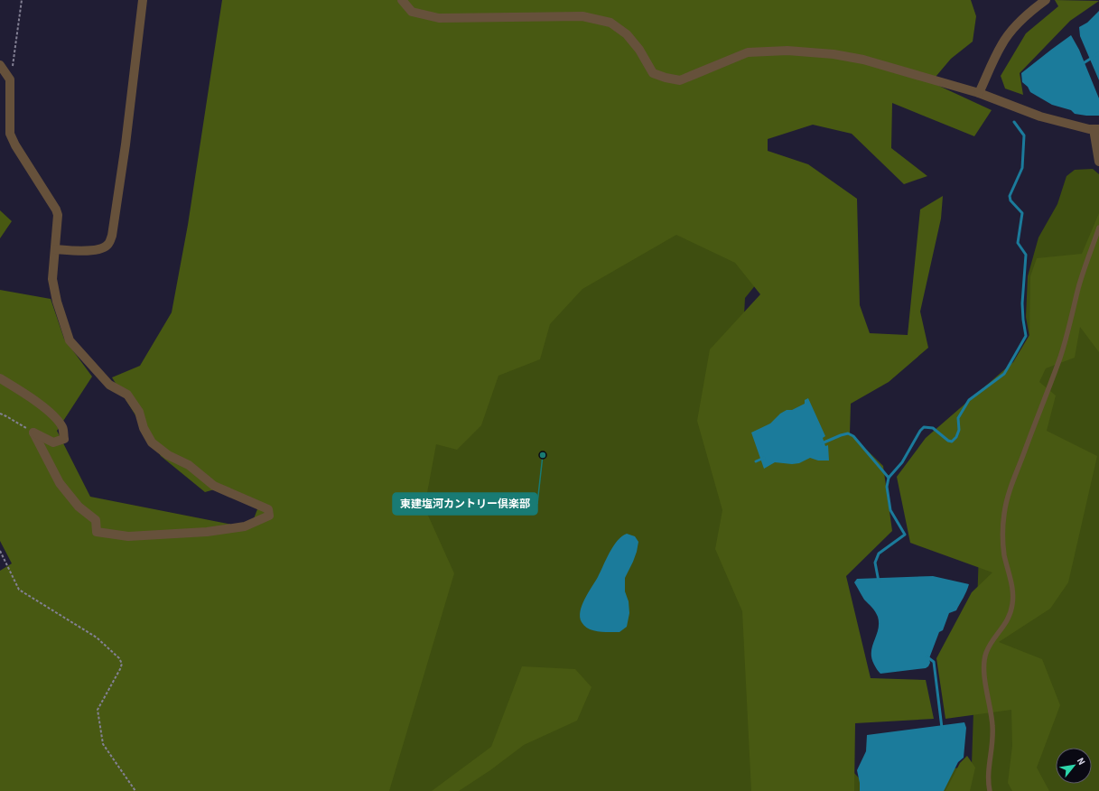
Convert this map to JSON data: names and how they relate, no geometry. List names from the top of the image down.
{
  "places": ["東建塩河カントリー倶楽部"],
  "north": "top right"
}
